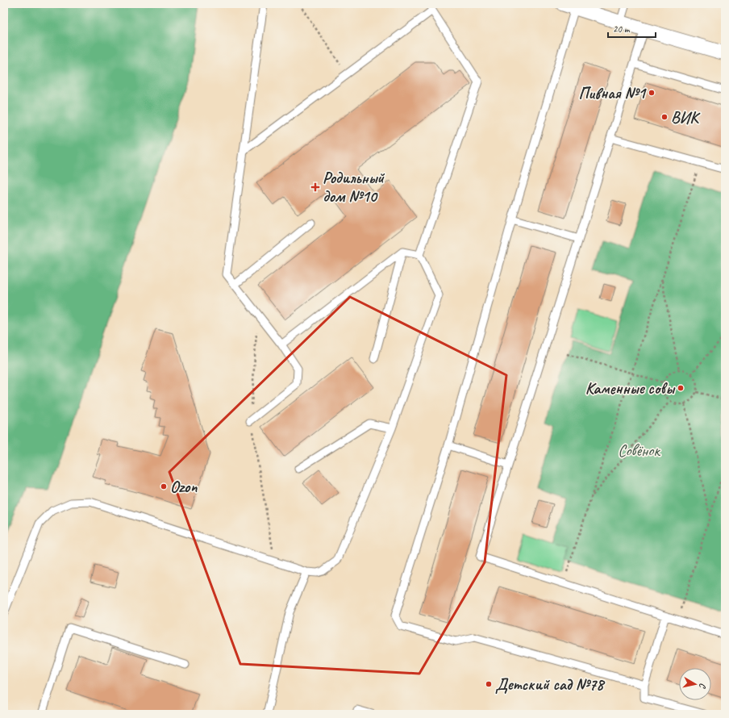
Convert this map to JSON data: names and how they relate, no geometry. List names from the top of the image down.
{
  "parks": ["Совёнок"],
  "places": {
    "other": [
      "Пивная №1",
      "ВИК",
      "Каменные совы",
      "Ozon",
      "Детский сад №78"
    ],
    "health": ["Родильный дом №10"]
  },
  "scale_bar": "20 m",
  "north": "right"
}
